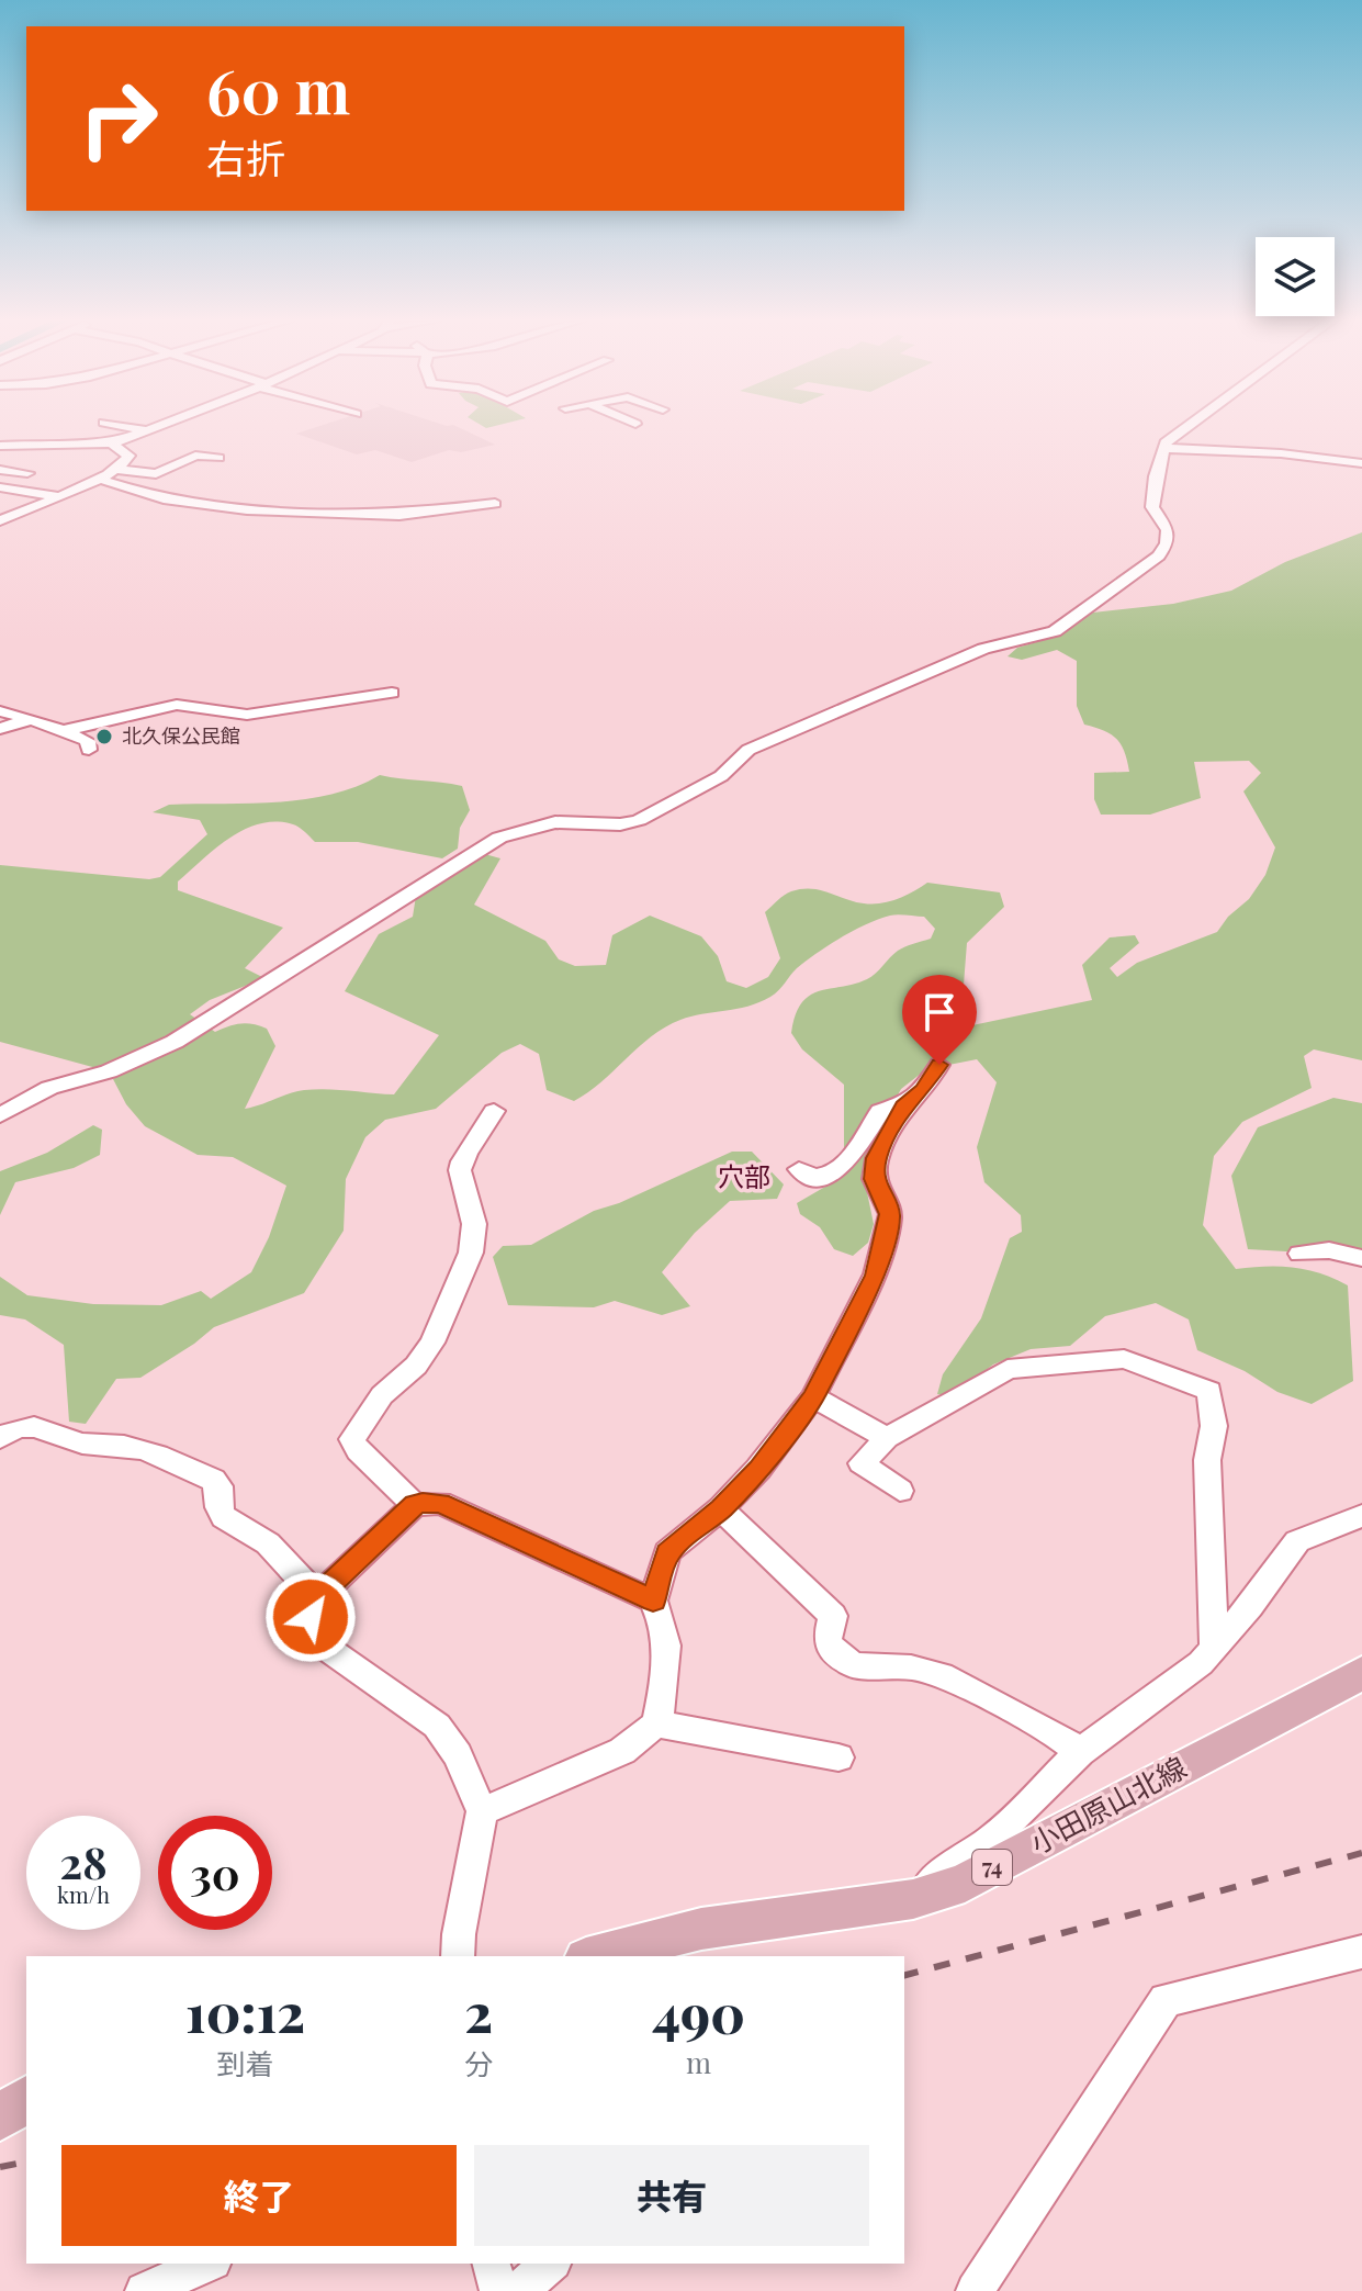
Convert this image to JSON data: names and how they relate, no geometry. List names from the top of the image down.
{
  "streets": {
    "main road": ["小田原山北線", "74"]
  },
  "districts": ["穴部"],
  "places": ["北久保公民館"],
  "page": {
    "turn": ["60 m", "右折"],
    "speed": "28 km/h",
    "limit": "30",
    "eta": [
      "10:12",
      "到着",
      "2",
      "分",
      "490",
      "m"
    ],
    "buttons": ["終了", "共有"]
  }
}
